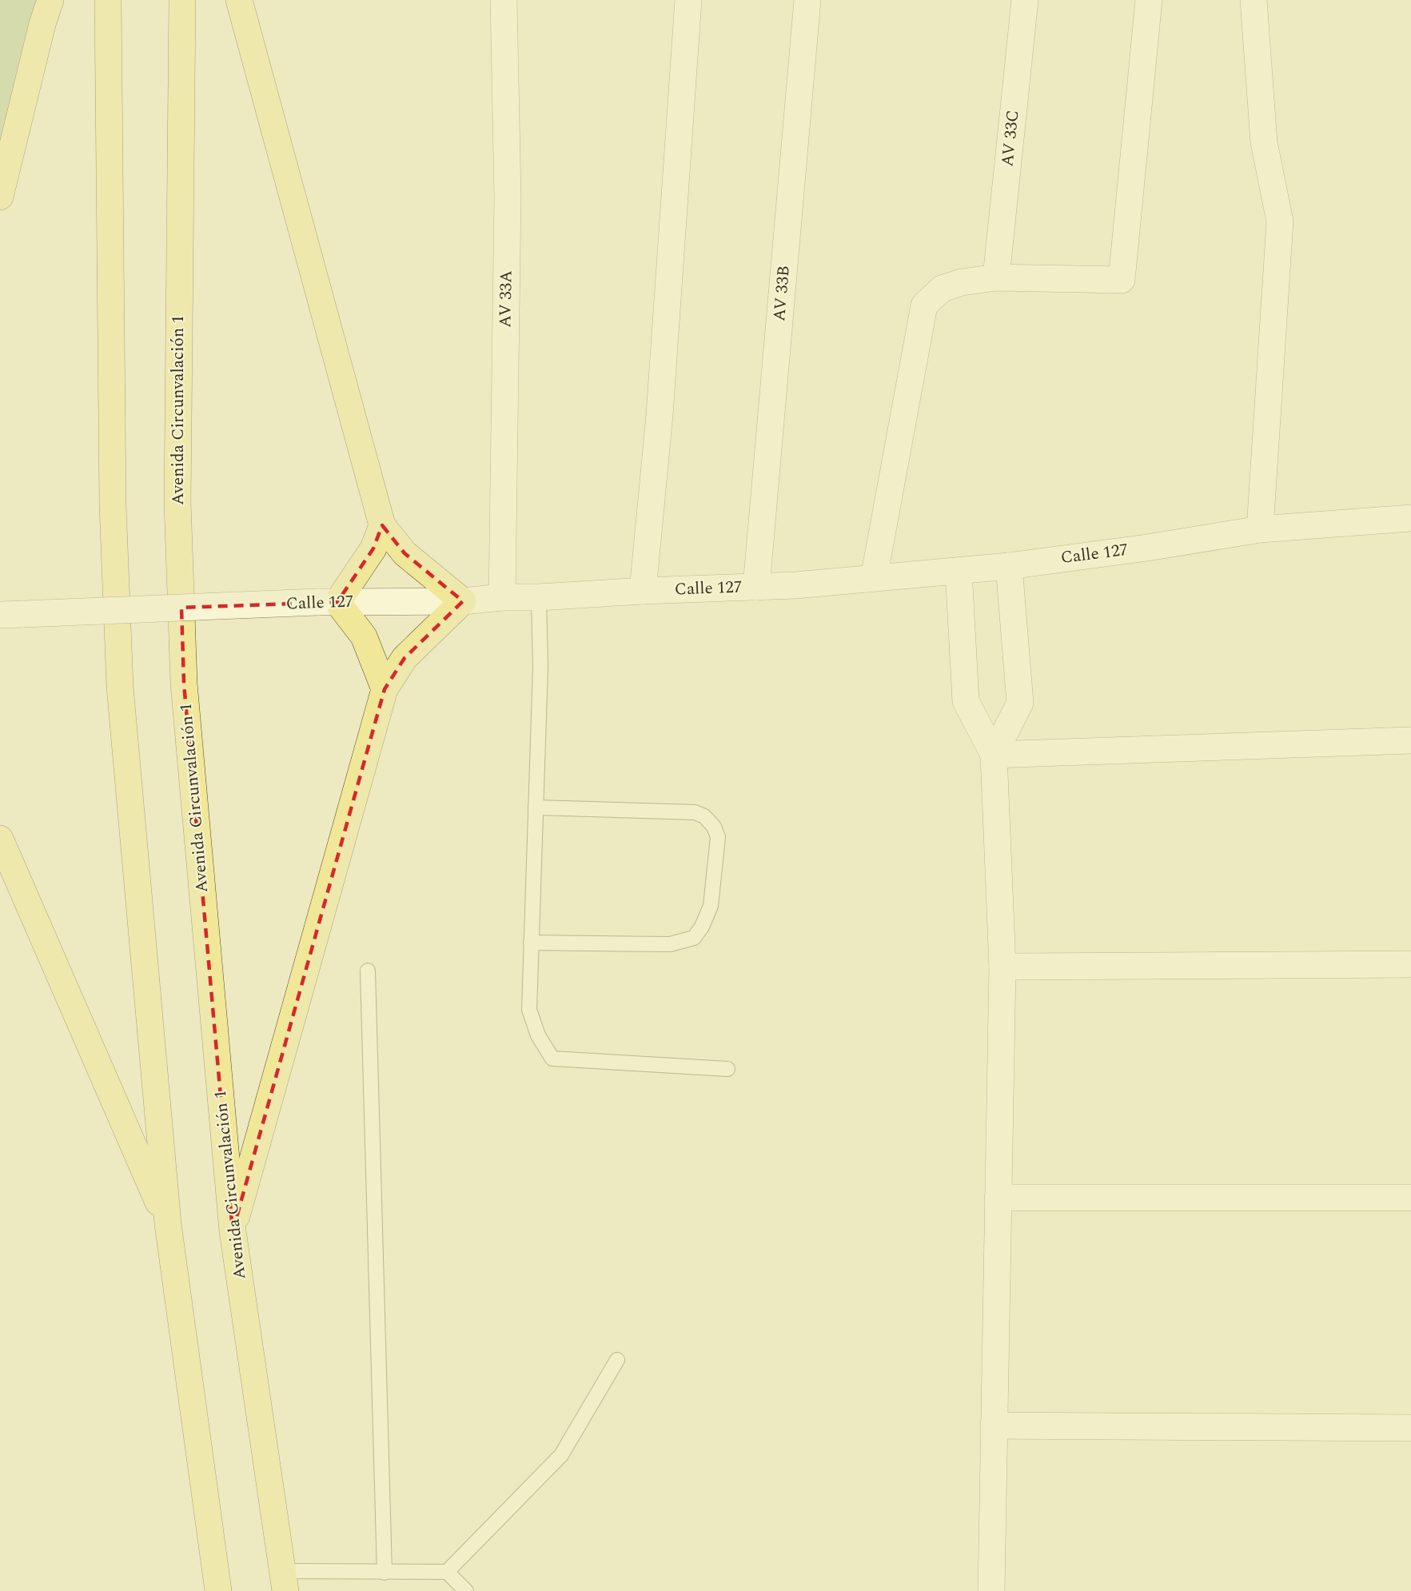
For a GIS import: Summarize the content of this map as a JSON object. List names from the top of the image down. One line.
{"streets":{"main road":["Avenida Circunvalación 1"],"street":["AV 33C","AV 33B","AV 33A","Calle 127"]},"crossings":[["AV 33B","Calle 127"],["AV 33A","Calle 127"]]}
